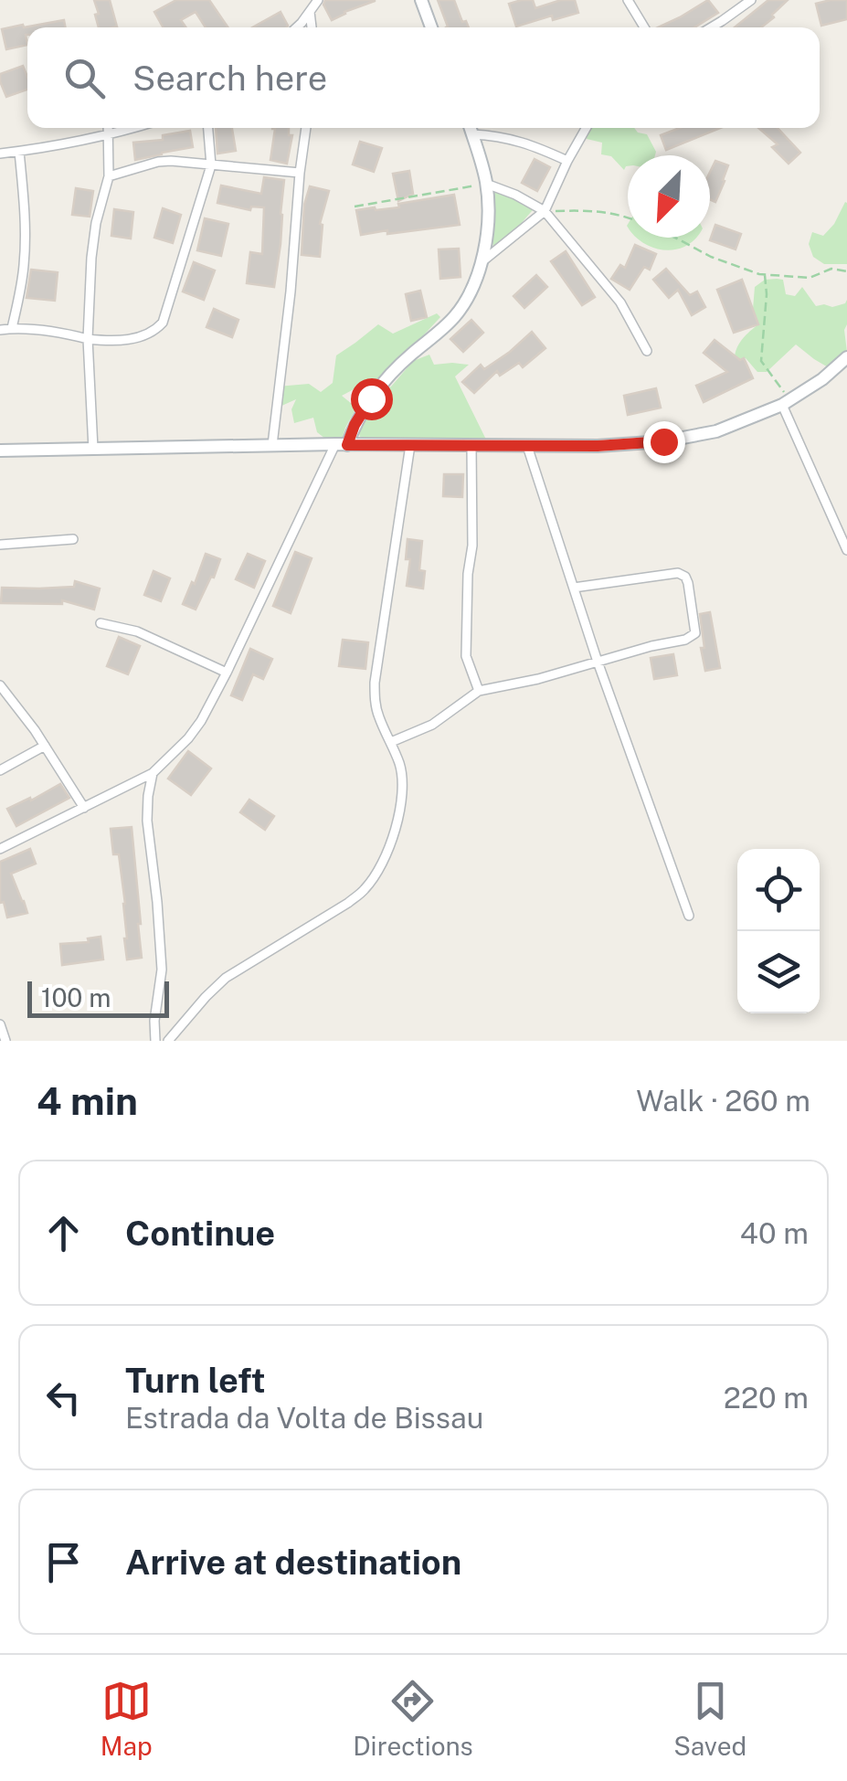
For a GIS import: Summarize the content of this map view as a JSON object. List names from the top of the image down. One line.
{"scale_bar":"100 m","north":"bottom left","page":{"search":"Search here","scale":"100 m","heading":["4 min","Walk · 260 m"],"list":[["Continue","40 m"],["Turn left","Estrada da Volta de Bissau","220 m"],"Arrive at destination"],"nav":["Map","Directions","Saved"]}}
